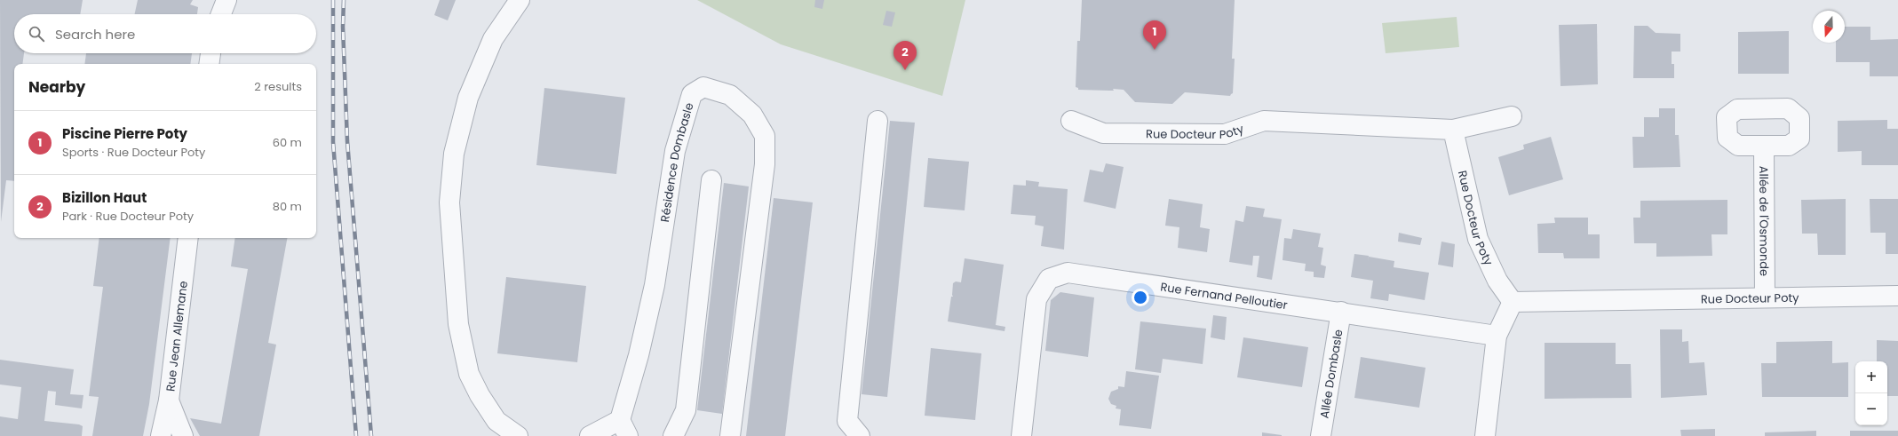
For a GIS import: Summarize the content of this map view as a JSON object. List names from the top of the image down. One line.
{"streets":{"street":["Rue Docteur Poty","Résidence Dombasle","Allée de l'Osmonde","Rue Fernand Pelloutier","Rue Jean Allemane","Allée Dombasle"]},"crossings":[["Rue Docteur Poty","Allée de l'Osmonde"],["Rue Fernand Pelloutier","Allée Dombasle"]],"north":"bottom","page":{"search":"Search here","pins":["1","2"],"heading":["Nearby","2 results"],"list":[{"mark":"1","name":"Piscine Pierre Poty","note":"Sports · Rue Docteur Poty","value":"60 m"},{"mark":"2","name":"Bizillon Haut","note":"Park · Rue Docteur Poty","value":"80 m"}],"map_buttons":["+","−"]}}
